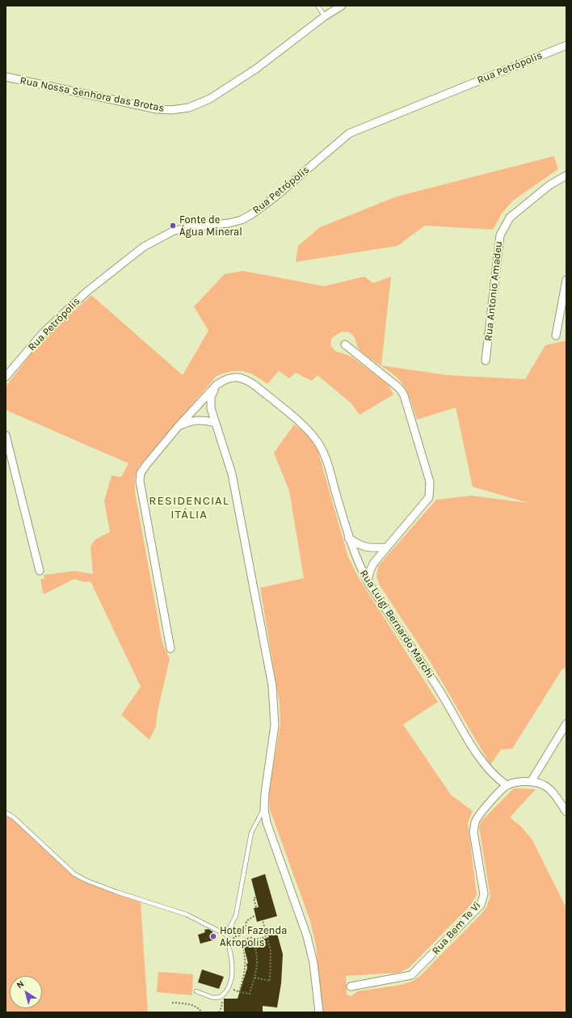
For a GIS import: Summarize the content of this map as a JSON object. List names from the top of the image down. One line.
{"streets":{"street":["Rua Petrópolis","Rua Nossa Senhora das Brotas","Rua Antonio Amadeu","Rua Luigi Bernardo Marchi","Rua Bem Te Vi"]},"crossings":[["Rua Luigi Bernardo Marchi","Rua Bem Te Vi"]],"districts":["RESIDENCIAL ITÁLIA"],"places":["Fonte de Água Mineral","Hotel Fazenda Akropolis"],"north":"top left"}
